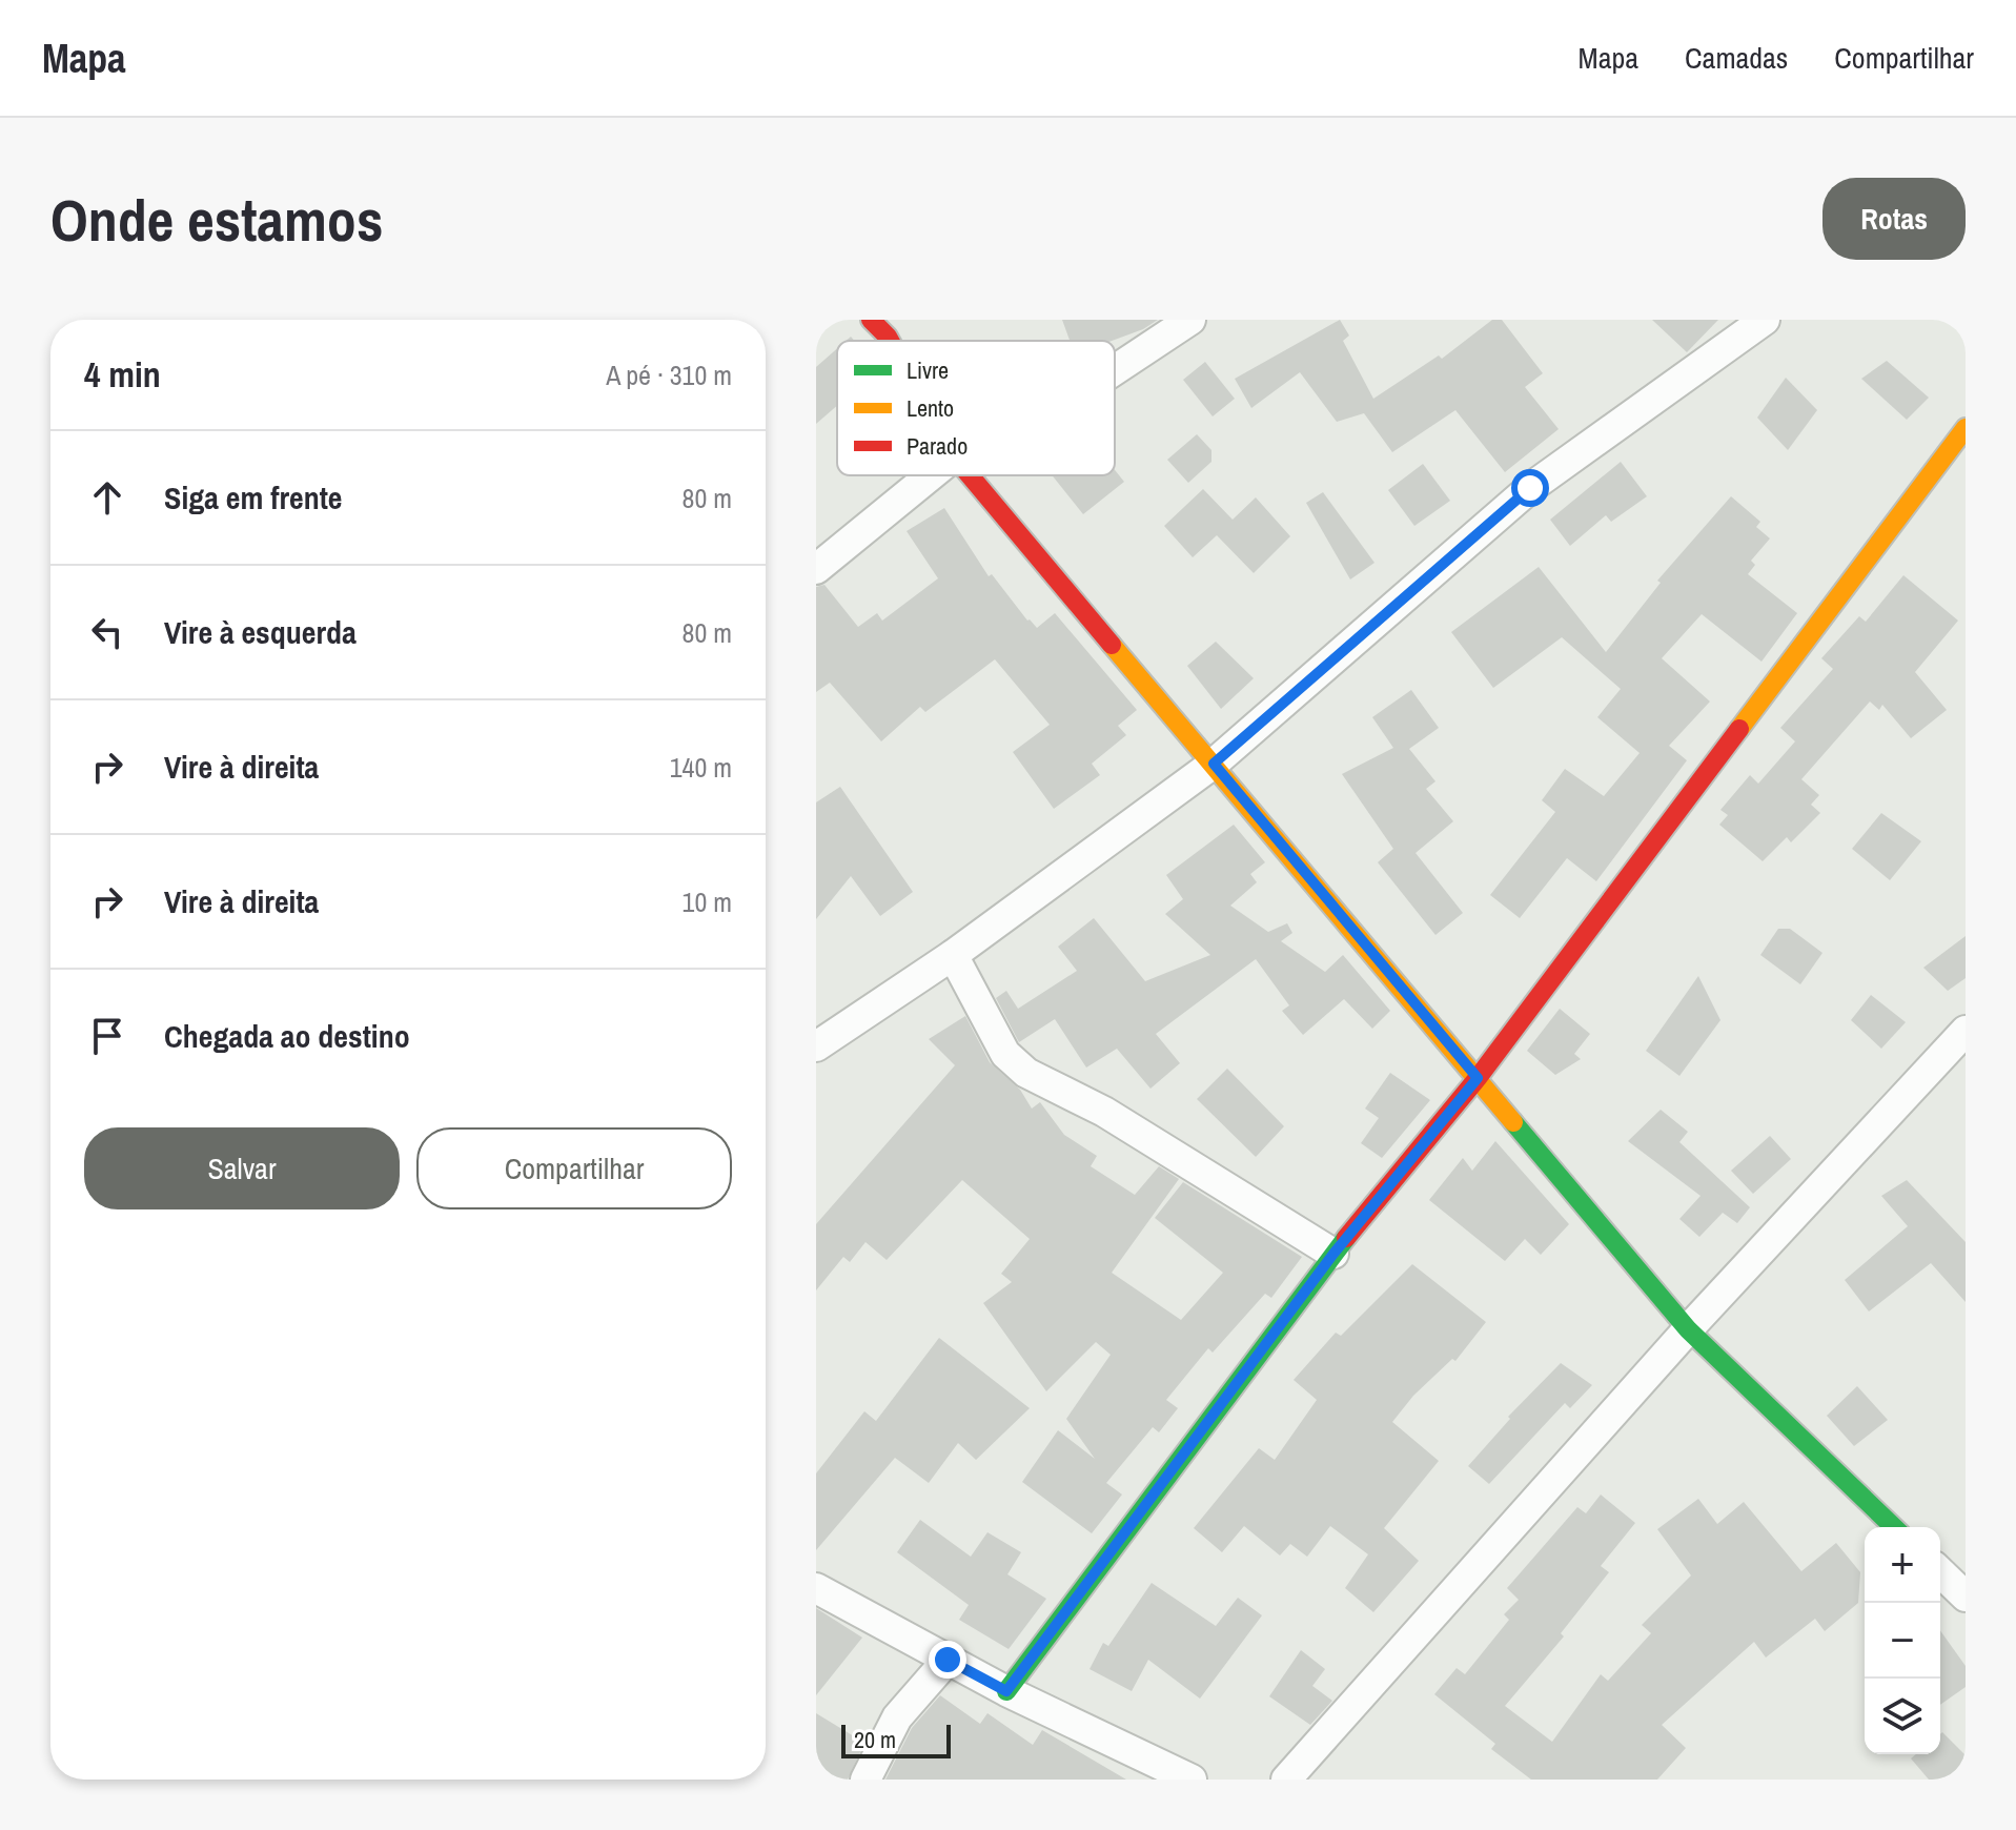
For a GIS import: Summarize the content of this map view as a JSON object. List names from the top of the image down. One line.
{"legend":["Livre","Lento","Parado"],"scale_bar":"20 m","page":{"header":"Mapa","nav":["Mapa","Camadas","Compartilhar"],"buttons":["Rotas",["Salvar","Compartilhar"]],"title":"Onde estamos","heading":["4 min","A pé · 310 m"],"list":[["Siga em frente","80 m"],["Vire à esquerda","80 m"],["Vire à direita","140 m"],["Vire à direita","10 m"],"Chegada ao destino"],"map_buttons":["+","−"],"scale":"20 m"}}
